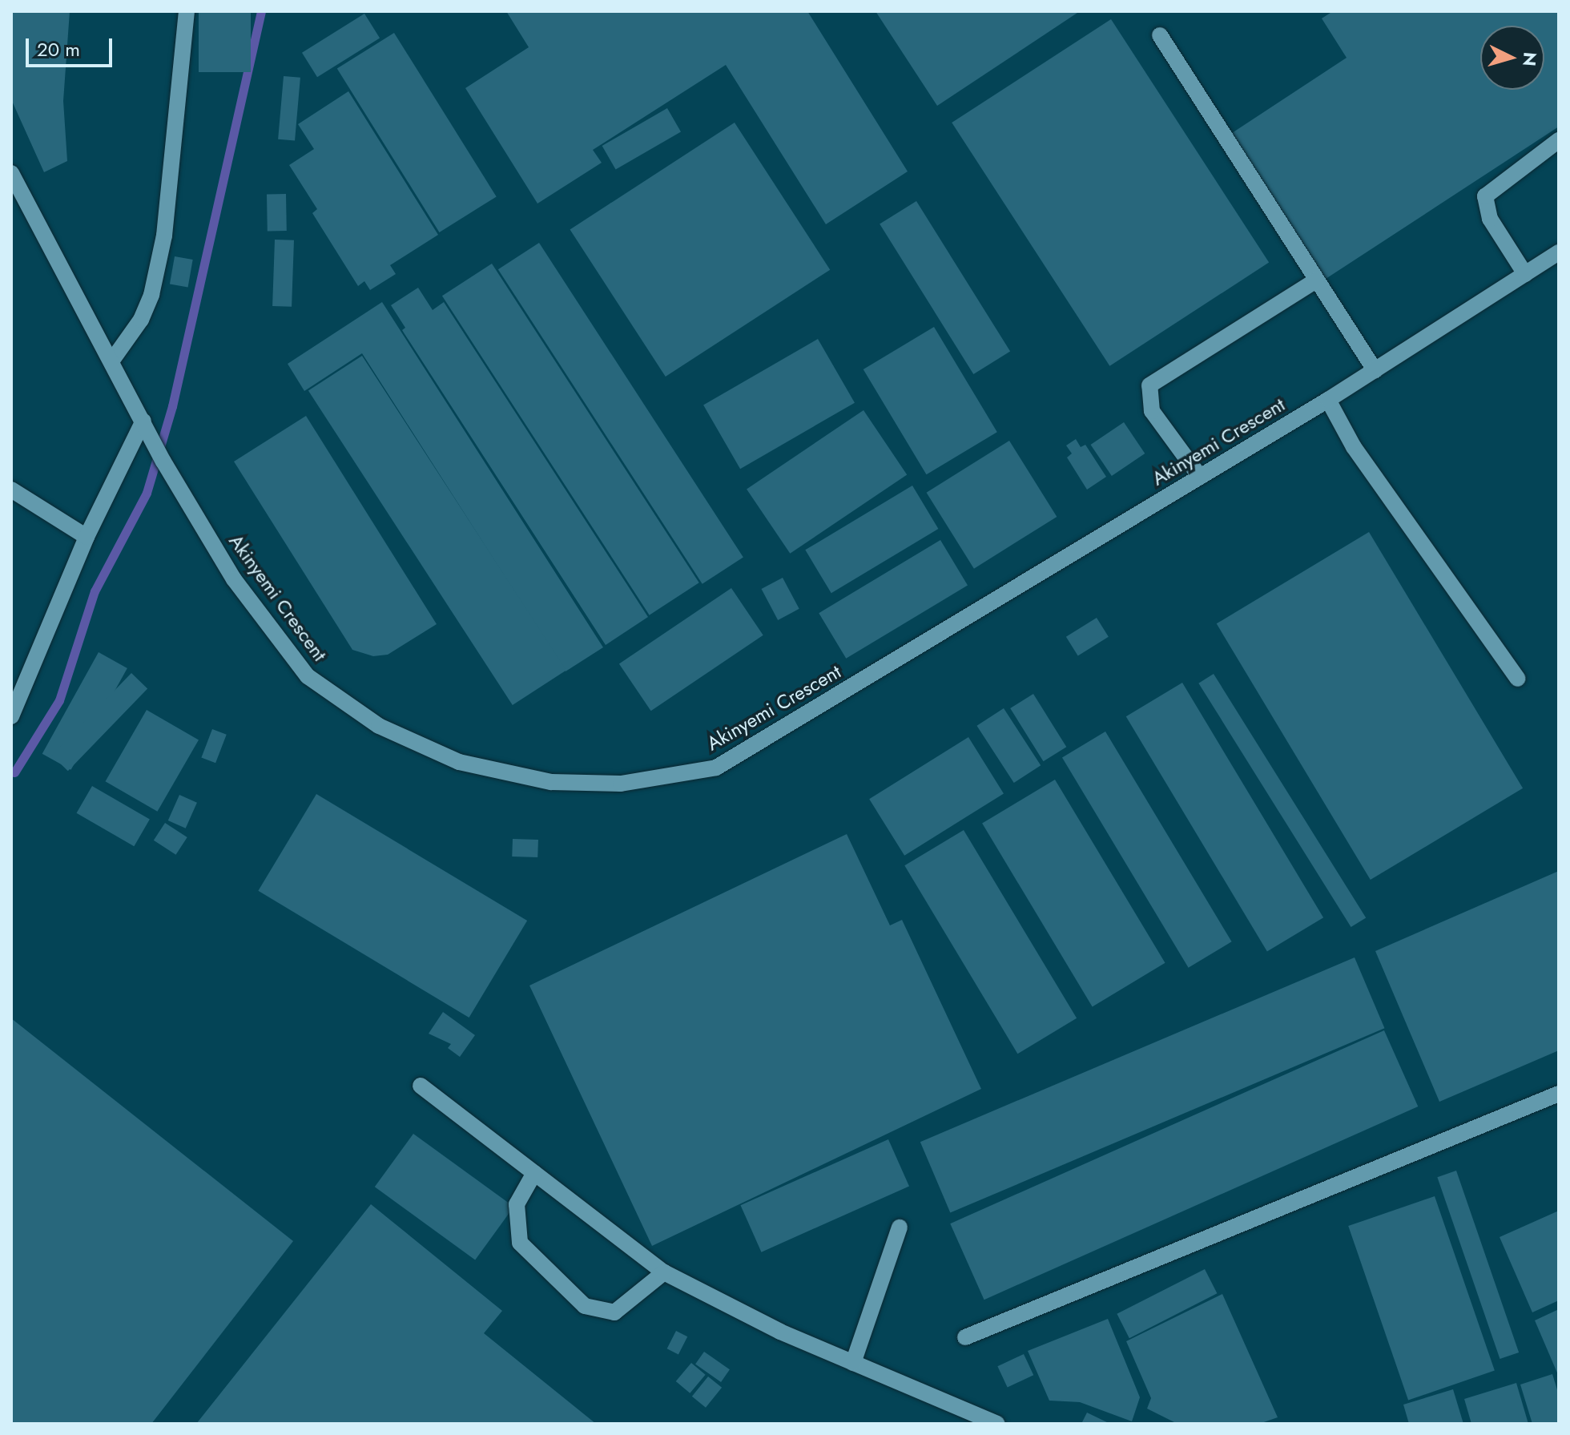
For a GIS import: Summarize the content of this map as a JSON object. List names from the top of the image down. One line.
{"streets":{"street":["Akinyemi Crescent"]},"scale_bar":"20 m","north":"right"}
